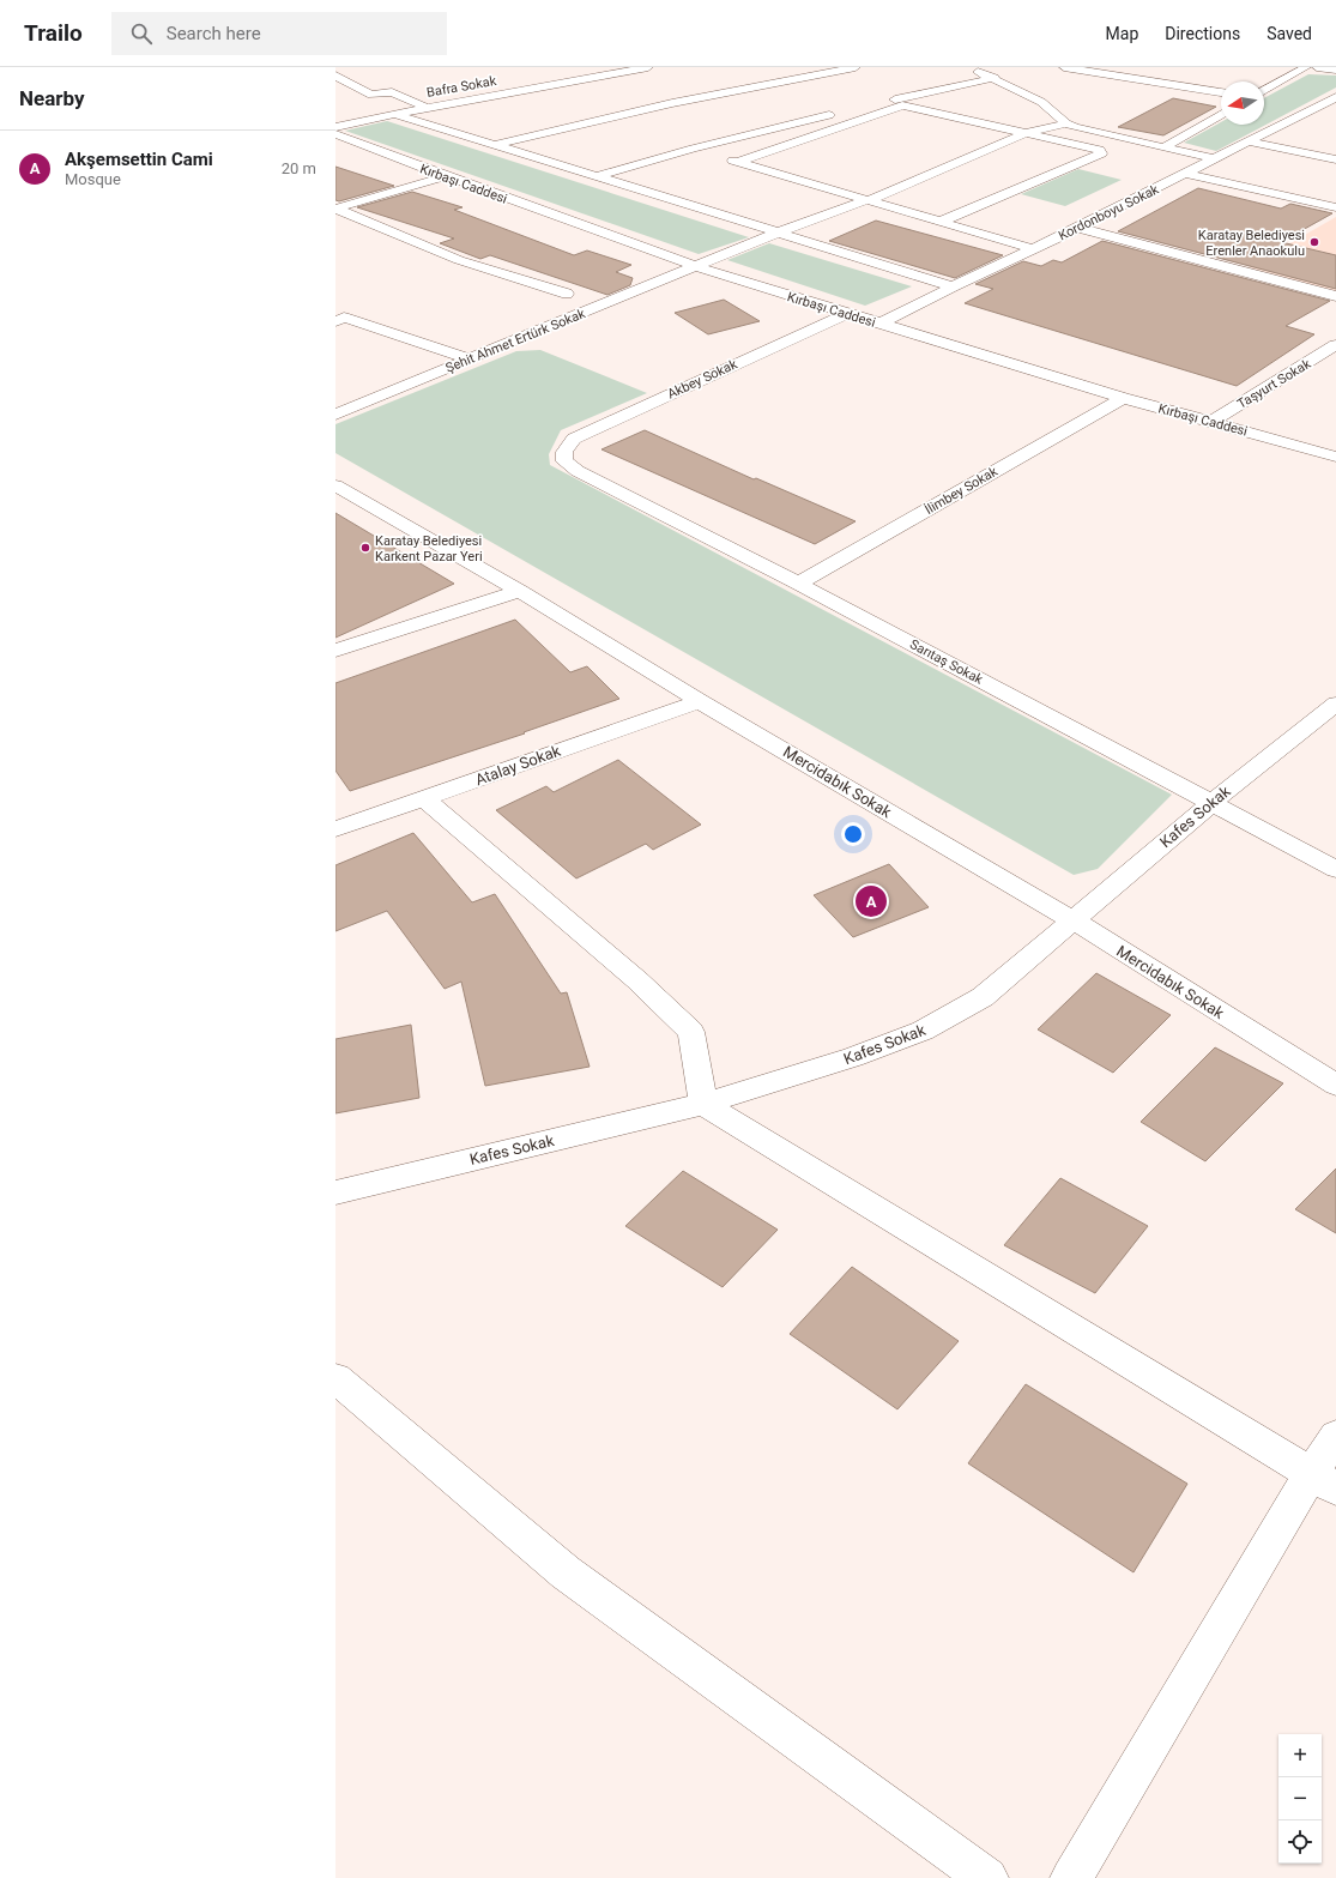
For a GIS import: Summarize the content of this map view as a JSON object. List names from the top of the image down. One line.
{"streets":{"street":["Bafra Sokak","Kırbaşı Caddesi","Kordonboyu Sokak","Şehit Ahmet Ertürk Sokak","Akbey Sokak","Taşyurt Sokak","İlimbey Sokak","Sarıtaş Sokak","Atalay Sokak","Mercidabık Sokak","Kafes Sokak"]},"crossings":[["Kırbaşı Caddesi","Kordonboyu Sokak"],["Kırbaşı Caddesi","Şehit Ahmet Ertürk Sokak"],["Kırbaşı Caddesi","Akbey Sokak"],["Kırbaşı Caddesi","Taşyurt Sokak"],["Kırbaşı Caddesi","İlimbey Sokak"],["Akbey Sokak","Sarıtaş Sokak"],["İlimbey Sokak","Sarıtaş Sokak"],["Sarıtaş Sokak","Kafes Sokak"],["Atalay Sokak","Mercidabık Sokak"],["Mercidabık Sokak","Kafes Sokak"]],"places":["Karatay Belediyesi Erenler Anaokulu","Karatay Belediyesi Karkent Pazar Yeri"],"north":"left","page":{"header":"Trailo","search":"Search here","nav":["Map","Directions","Saved"],"heading":"Nearby","list":[{"mark":"A","name":"Akşemsettin Cami","note":"Mosque","value":"20 m"}],"pins":"A","map_buttons":["+","−"]}}
